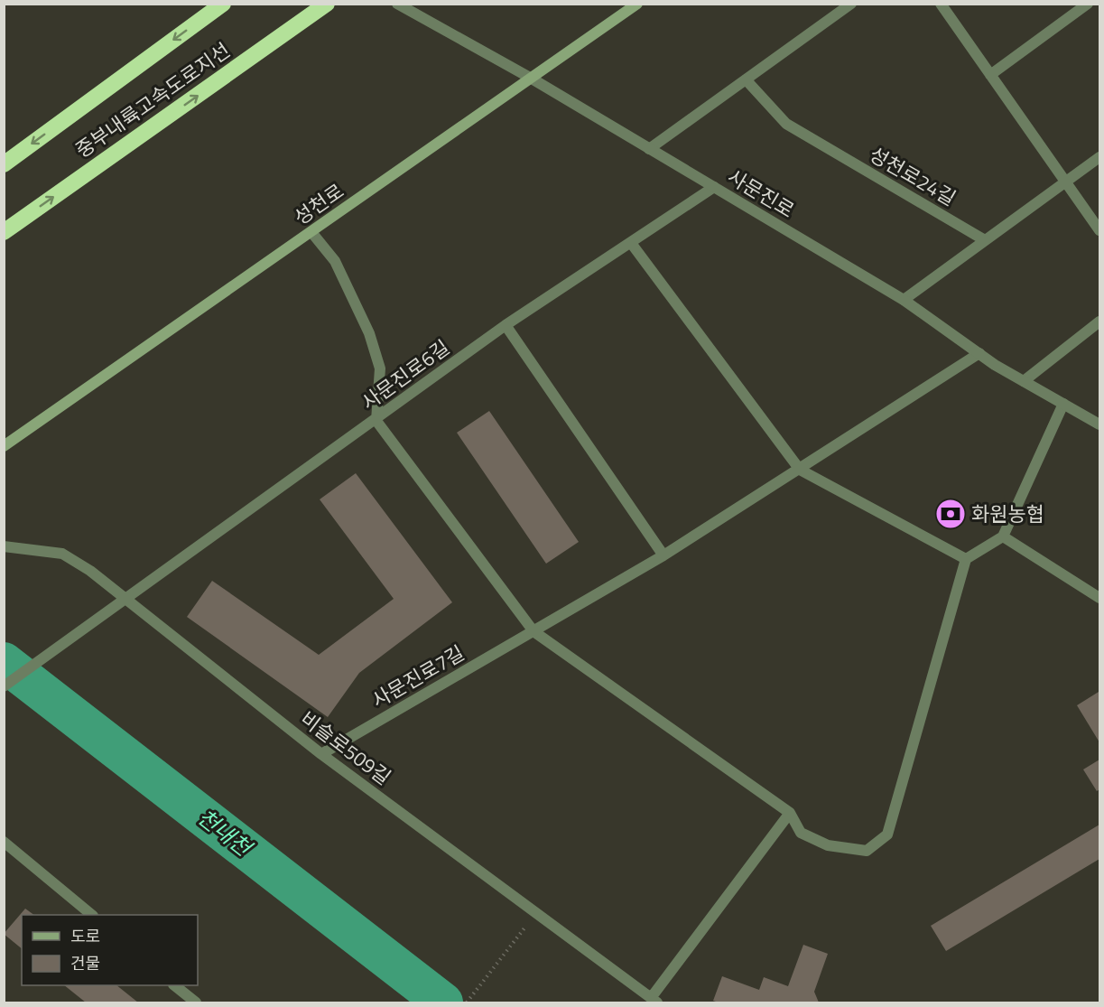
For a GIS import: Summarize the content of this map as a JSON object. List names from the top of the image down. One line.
{"streets":{"highway":["중부내륙고속도로지선"],"main road":["성천로"],"street":["성천로24길","사문진로","사문진로6길","사문진로7길","비슬로509길"]},"crossings":[["사문진로","성천로"],["사문진로","사문진로6길"],["사문진로","사문진로7길"],["사문진로6길","비슬로509길"],["사문진로7길","비슬로509길"]],"water":["천내천"],"places":{"bank":["화원농협"]},"legend":["도로","건물"]}
